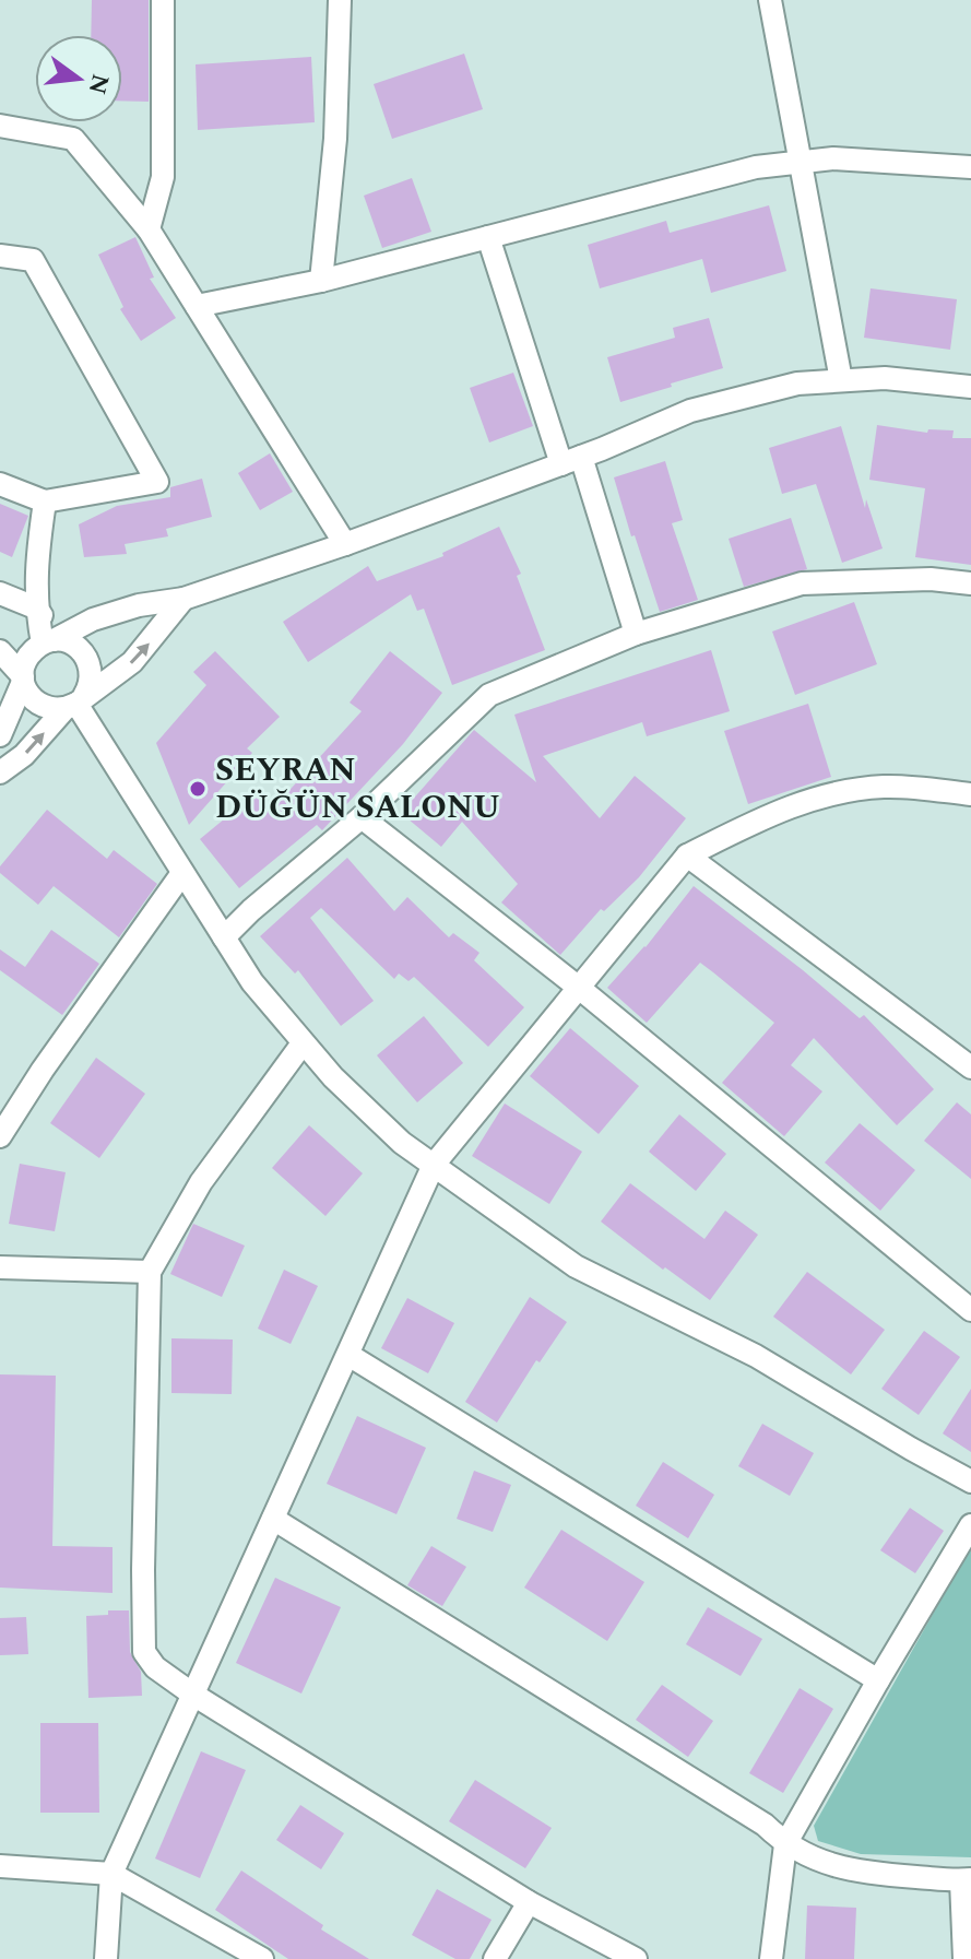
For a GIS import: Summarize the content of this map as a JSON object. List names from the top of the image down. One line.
{"places":["SEYRAN DÜĞÜN SALONU"],"north":"right"}
